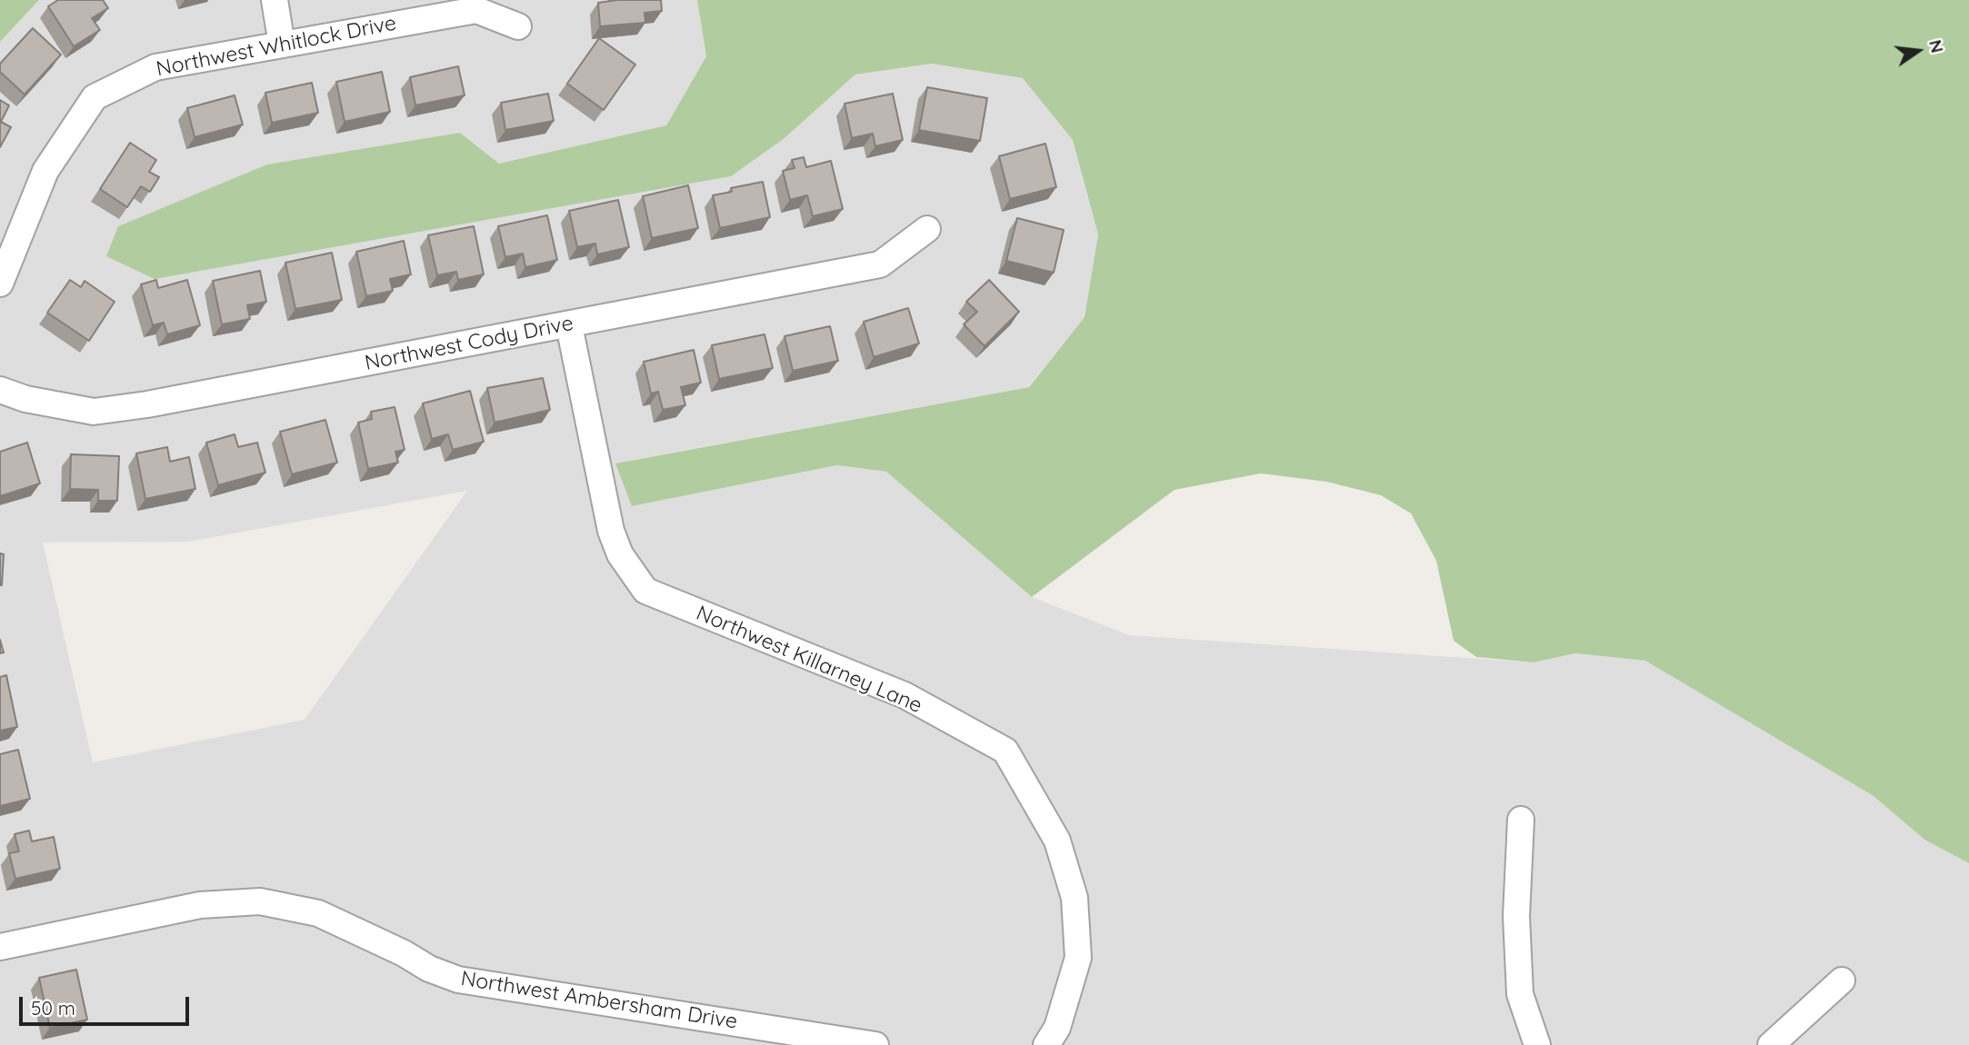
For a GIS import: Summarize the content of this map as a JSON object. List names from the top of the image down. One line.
{"streets":{"street":["Northwest Whitlock Drive","Northwest Cody Drive","Northwest Killarney Lane","Northwest Ambersham Drive"]},"crossings":[["Northwest Cody Drive","Northwest Killarney Lane"]],"scale_bar":"50 m","north":"right"}
